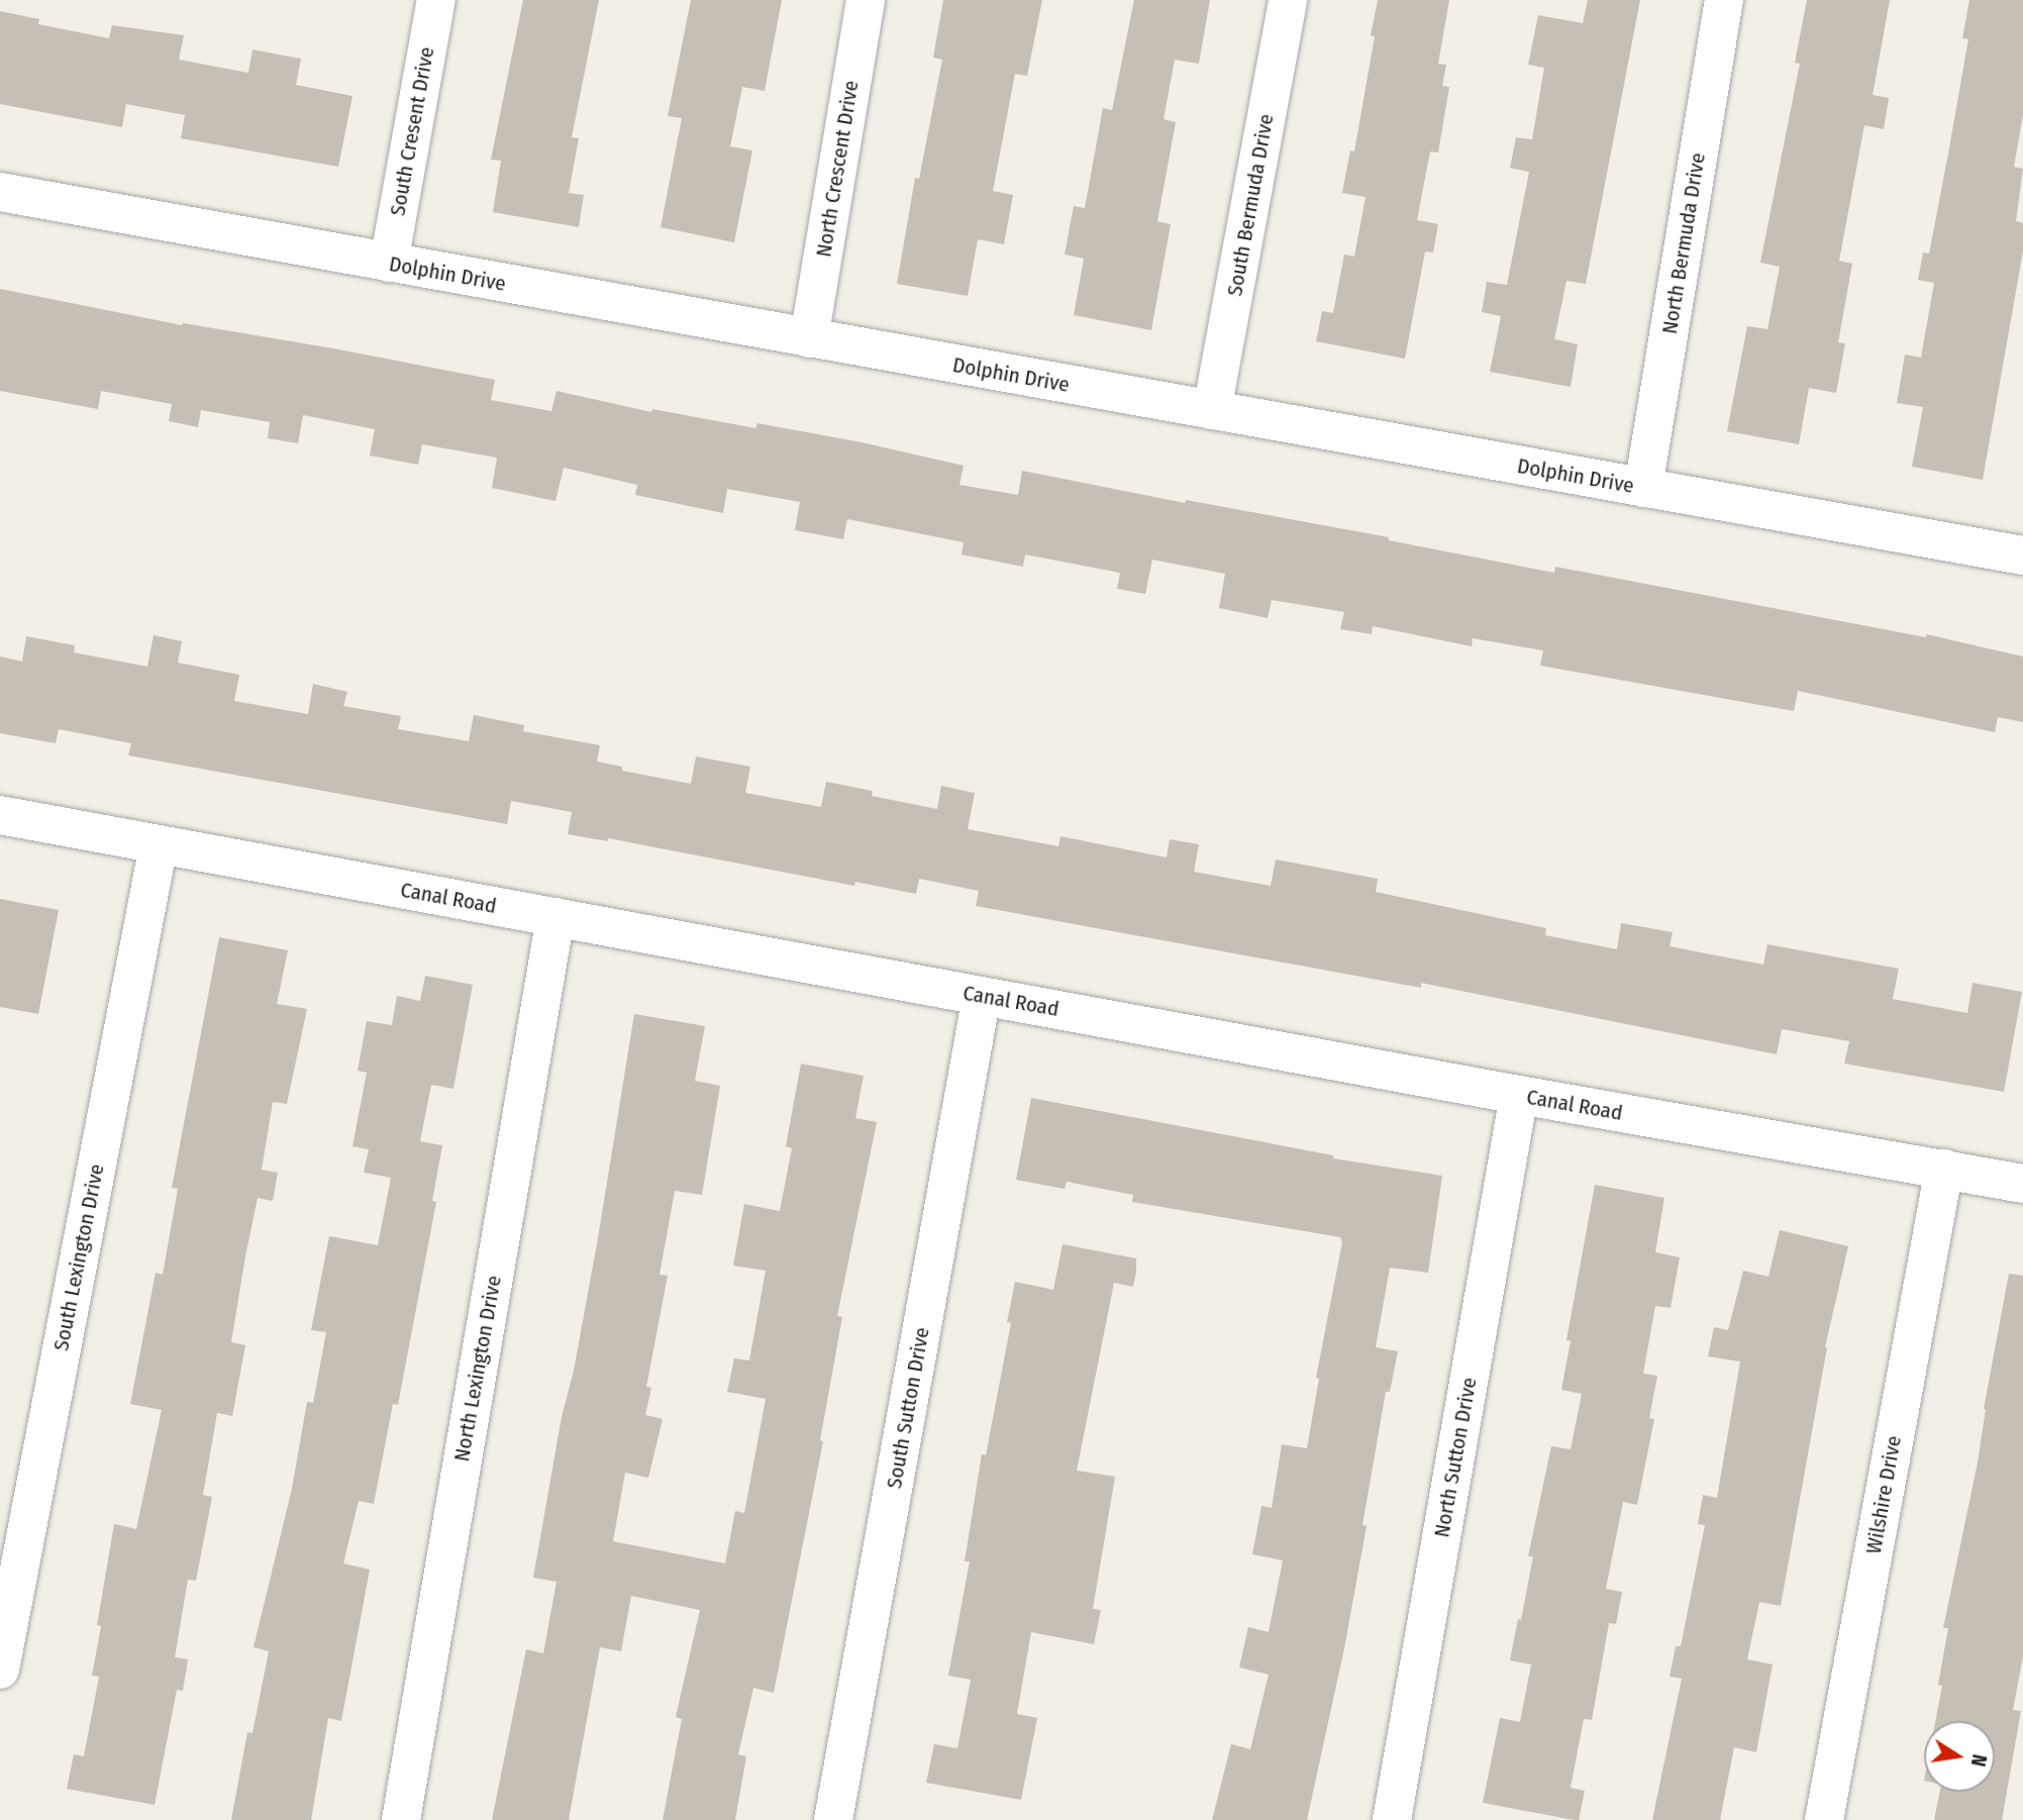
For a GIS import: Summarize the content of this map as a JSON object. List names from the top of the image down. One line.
{"streets":{"street":["South Cresent Drive","North Crescent Drive","South Bermuda Drive","North Bermuda Drive","Dolphin Drive","Canal Road","South Lexington Drive","North Lexington Drive","South Sutton Drive","North Sutton Drive","Wilshire Drive"]},"crossings":[["South Cresent Drive","Dolphin Drive"],["North Crescent Drive","Dolphin Drive"],["South Bermuda Drive","Dolphin Drive"],["North Bermuda Drive","Dolphin Drive"],["Canal Road","South Lexington Drive"],["Canal Road","North Lexington Drive"],["Canal Road","South Sutton Drive"],["Canal Road","North Sutton Drive"],["Canal Road","Wilshire Drive"]],"north":"right"}
